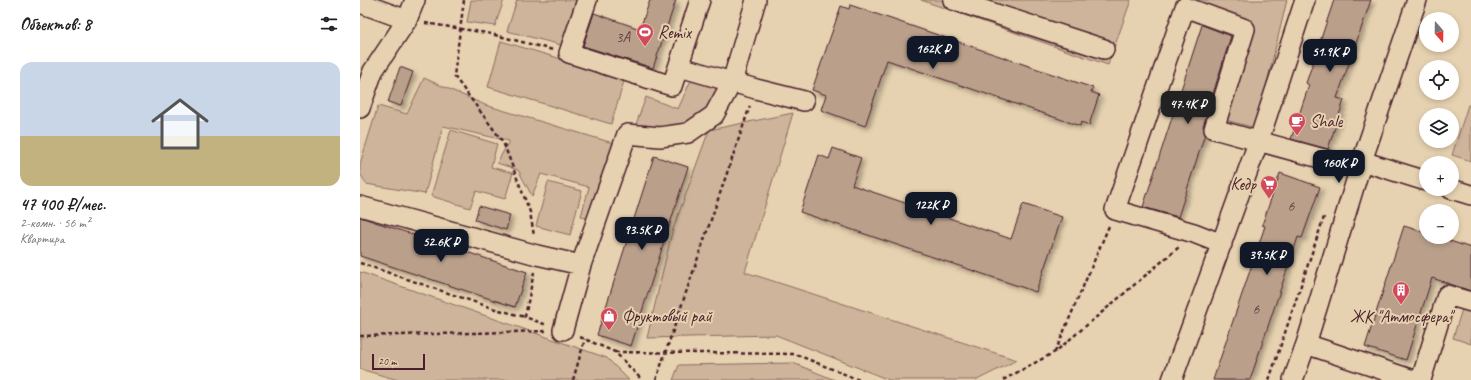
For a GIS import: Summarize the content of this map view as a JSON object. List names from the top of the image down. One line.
{"places":{"sports":["Remix"],"cafe":["Shale"],"supermarket":["Кедр"],"building":["ЖК \"Атмосфера\""],"shop":["Фруктовый рай"]},"house_numbers":["3А","6","6"],"scale_bar":"20 m","north":"bottom","page":{"heading":"Объектов: 8","map_buttons":["+","−"],"price":["162K ₽","51.9K ₽","47.4K ₽","160K ₽","122K ₽","93.5K ₽","52.6K ₽","39.5K ₽"],"list":[{"name":"47 400 ₽/мес.","note":"2-комн. · 56 m² · Квартира"}],"scale":"20 m"}}
